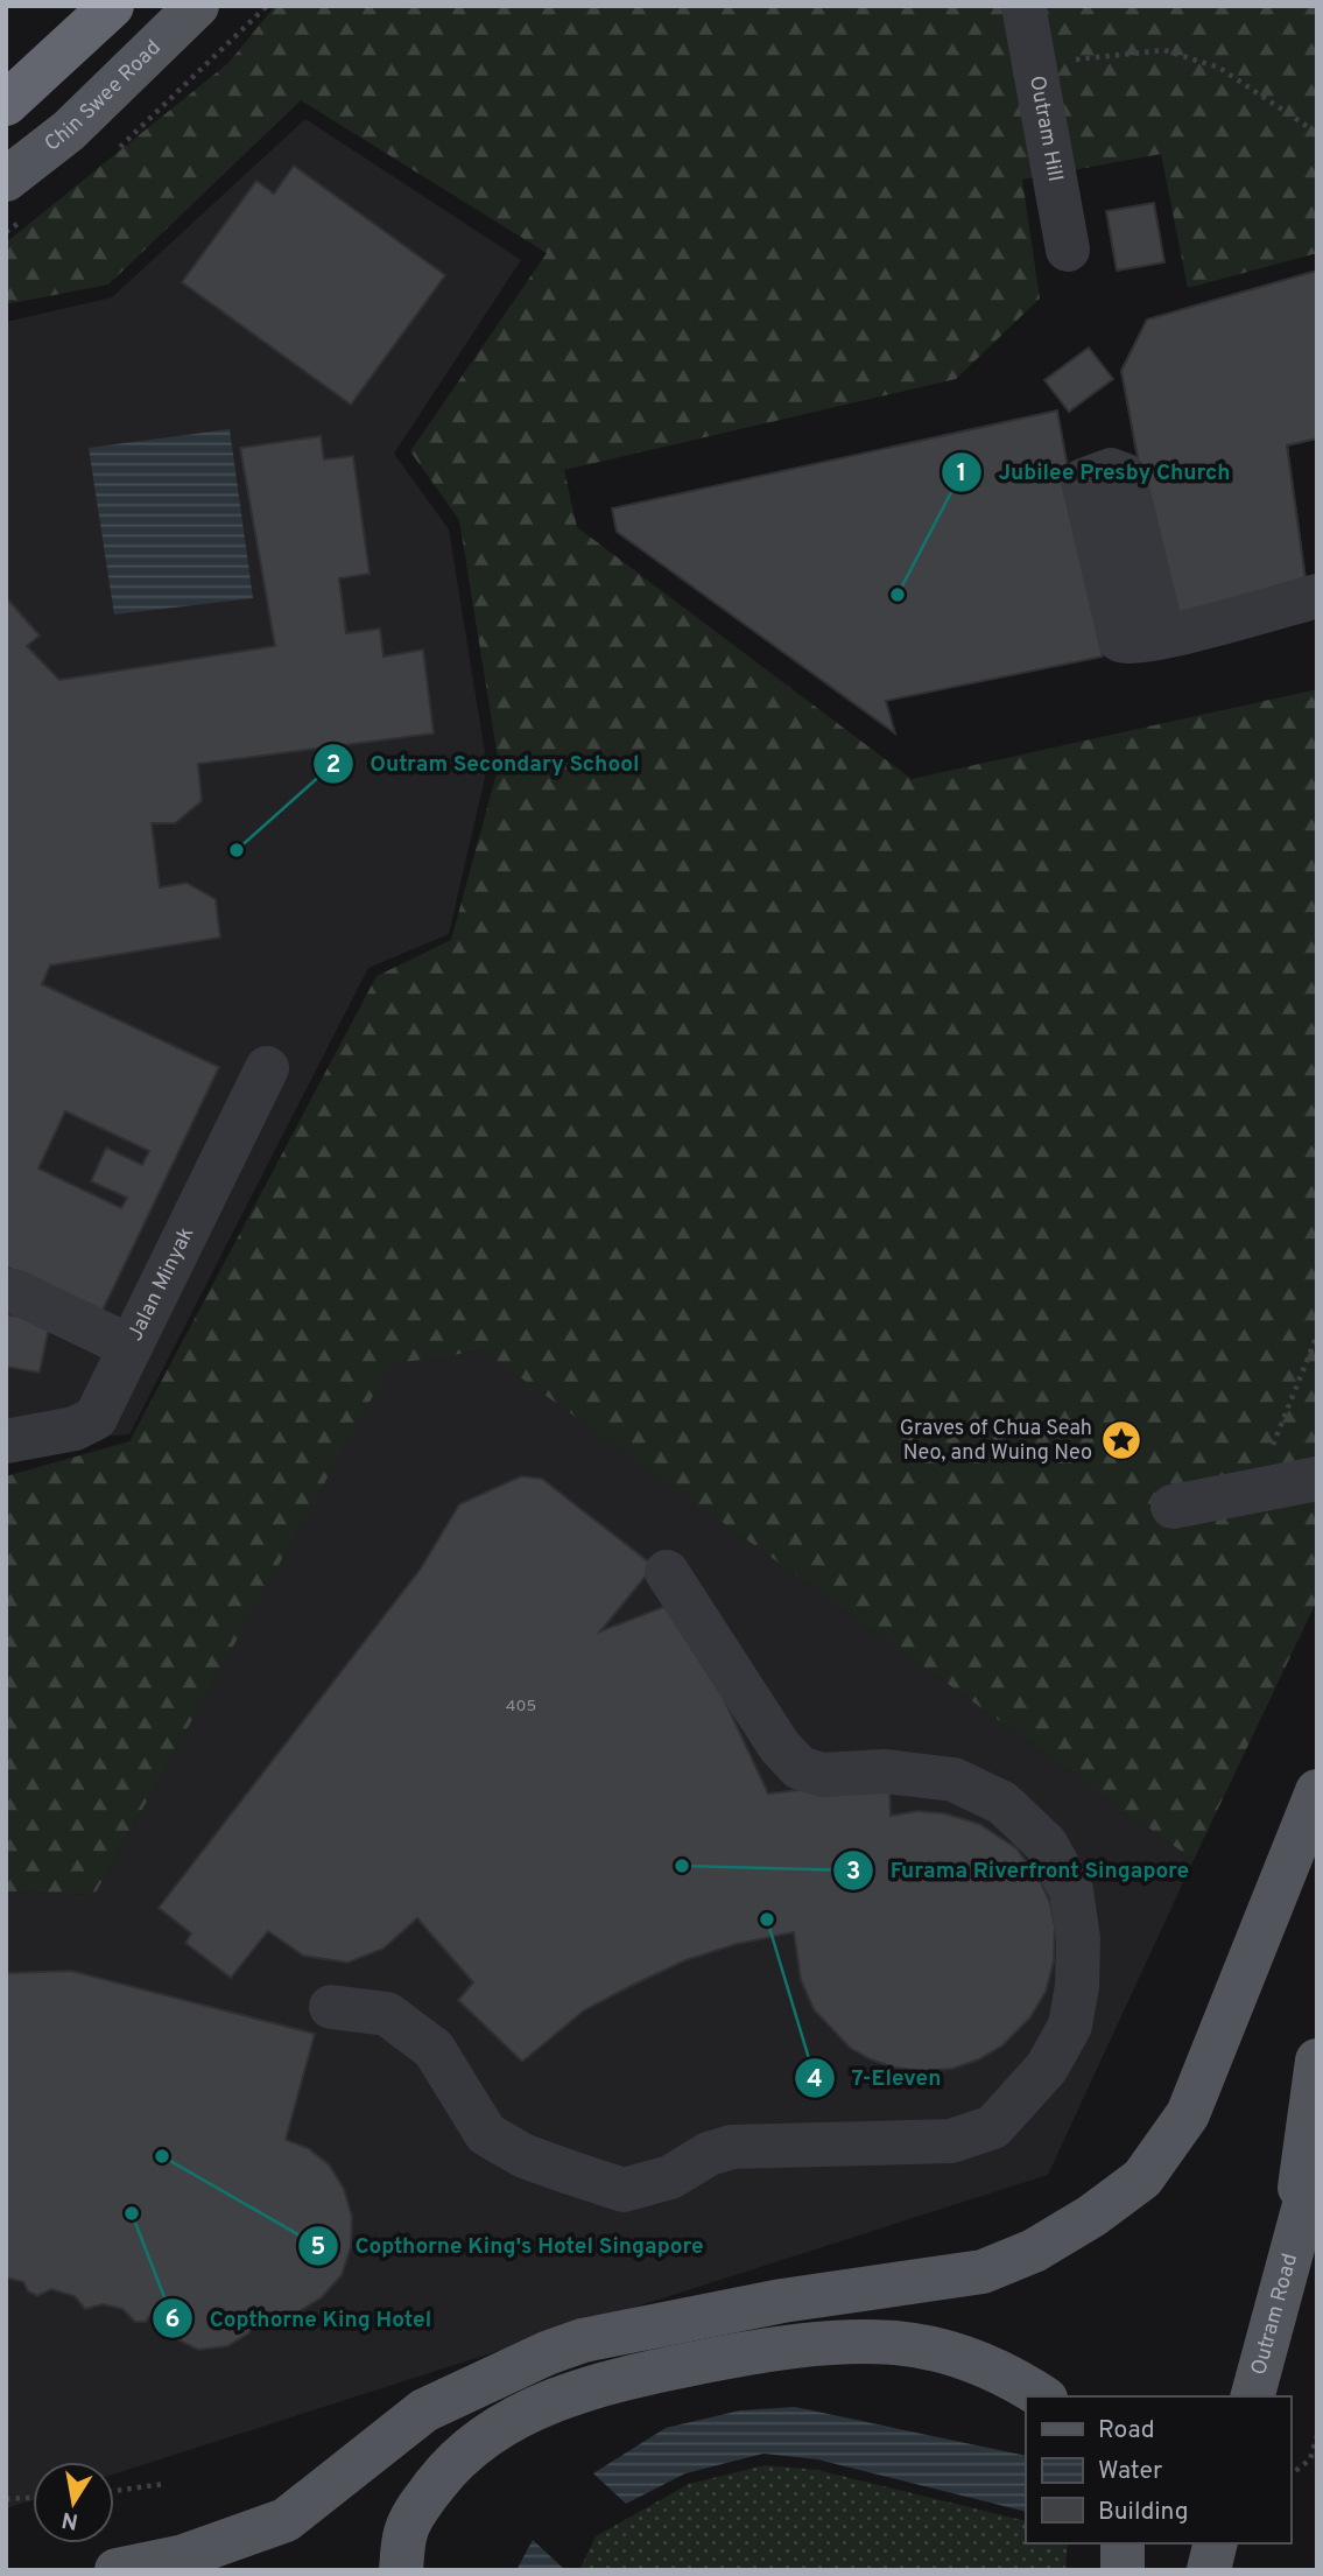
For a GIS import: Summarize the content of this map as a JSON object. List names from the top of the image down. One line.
{"streets":{"main road":["Chin Swee Road","Outram Road"],"street":["Outram Hill","Jalan Minyak"]},"places":{"other":["Jubilee Presby Church","Outram Secondary School","Furama Riverfront Singapore","7-Eleven","Copthorne King's Hotel Singapore","Copthorne King Hotel"],"place":["Graves of Chua Seah Neo, and Wuing Neo"]},"house_numbers":["405"],"legend":["Road","Water","Building"],"north":"bottom"}
